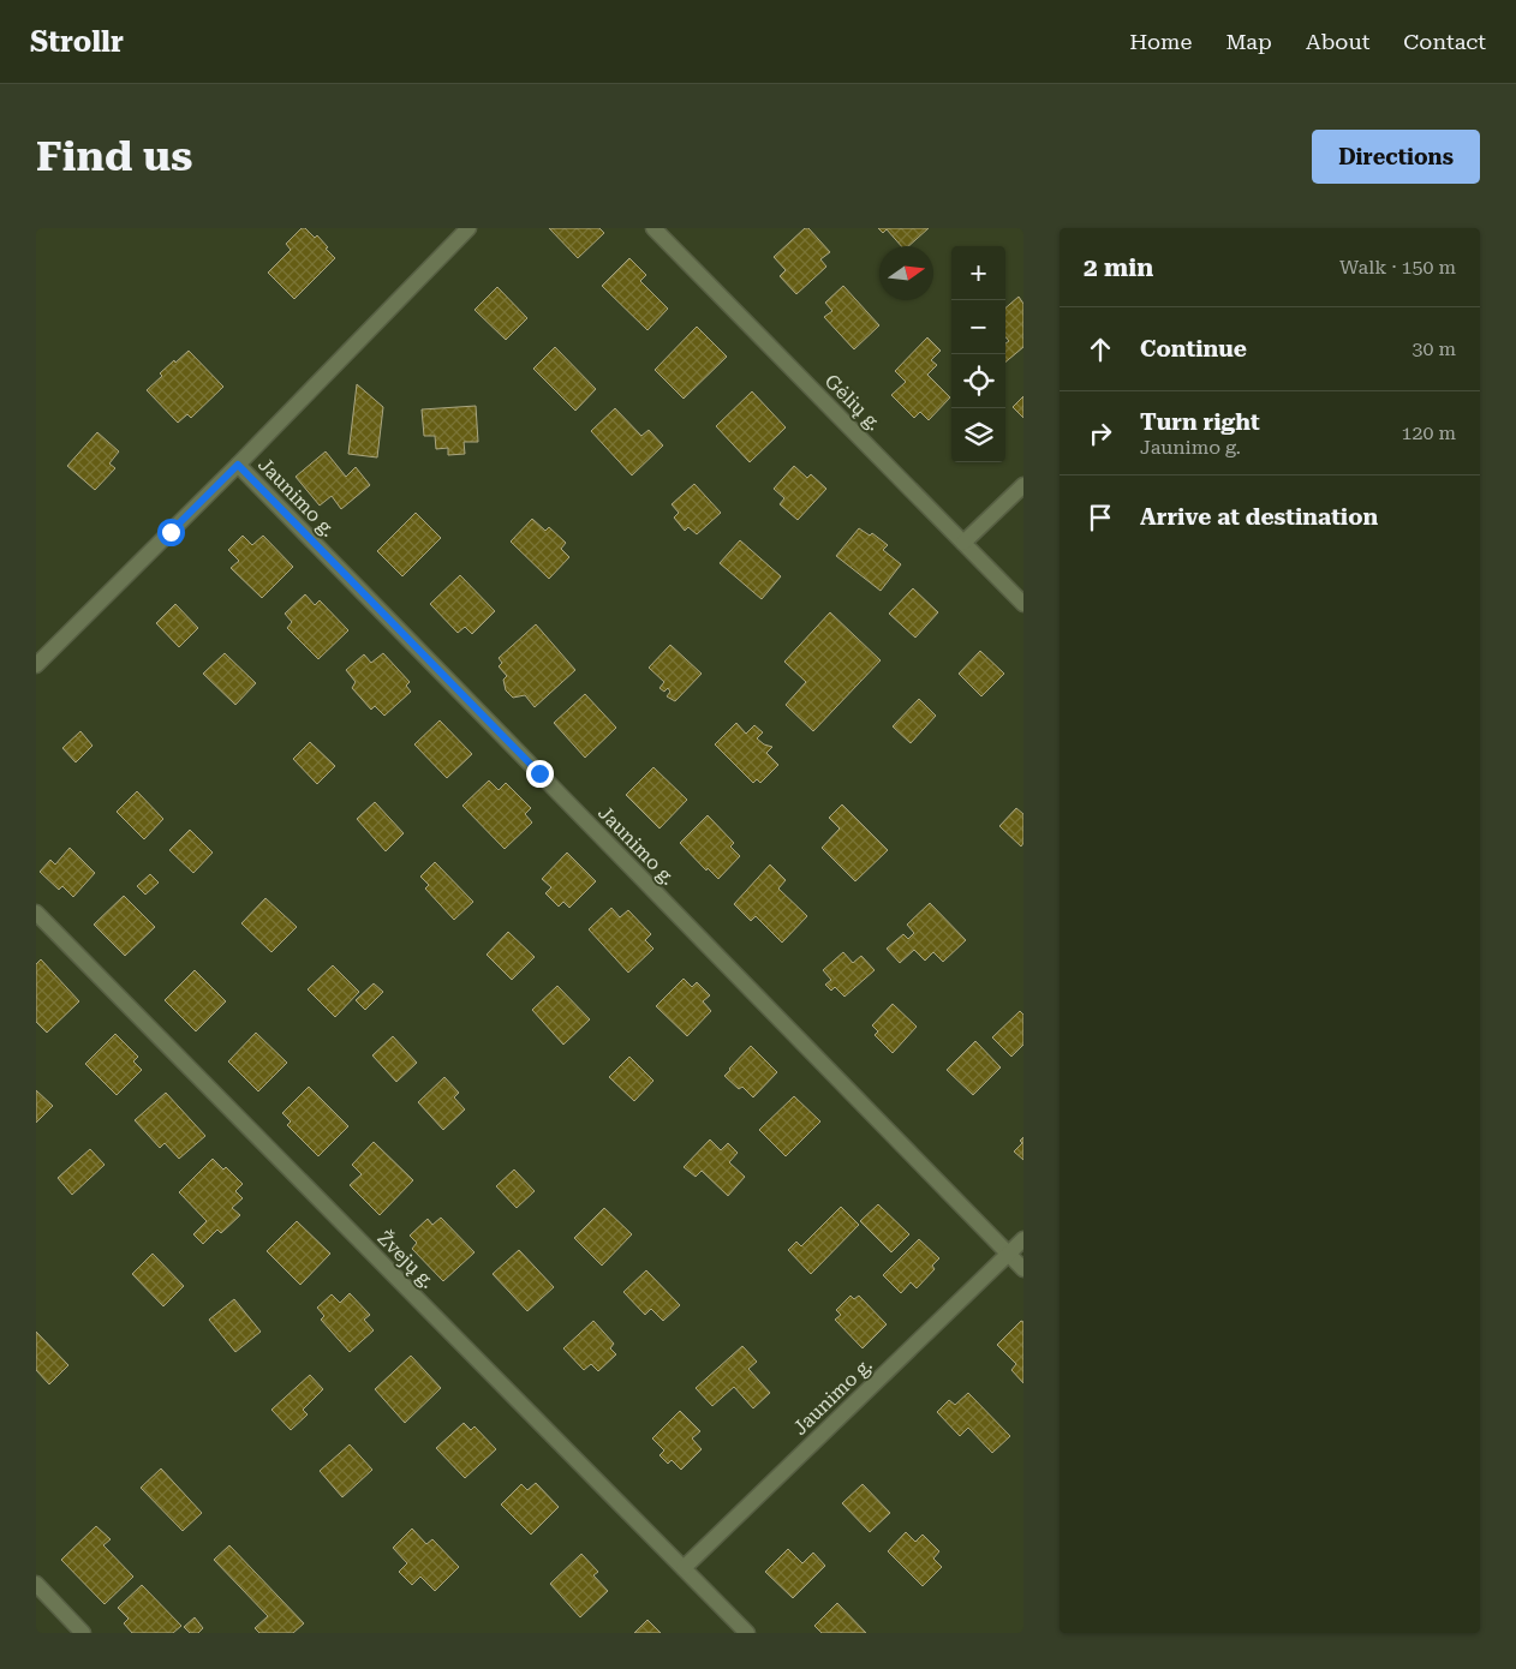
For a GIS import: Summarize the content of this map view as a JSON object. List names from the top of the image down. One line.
{"streets":{"street":["Gėlių g.","Jaunimo g.","Žvejų g."]},"crossings":[["Jaunimo g.","Žvejų g."]],"north":"right","page":{"header":"Strollr","nav":["Home","Map","About","Contact"],"buttons":"Directions","title":"Find us","heading":["2 min","Walk · 150 m"],"map_buttons":["+","−"],"list":[["Continue","30 m"],["Turn right","Jaunimo g.","120 m"],"Arrive at destination"]}}
